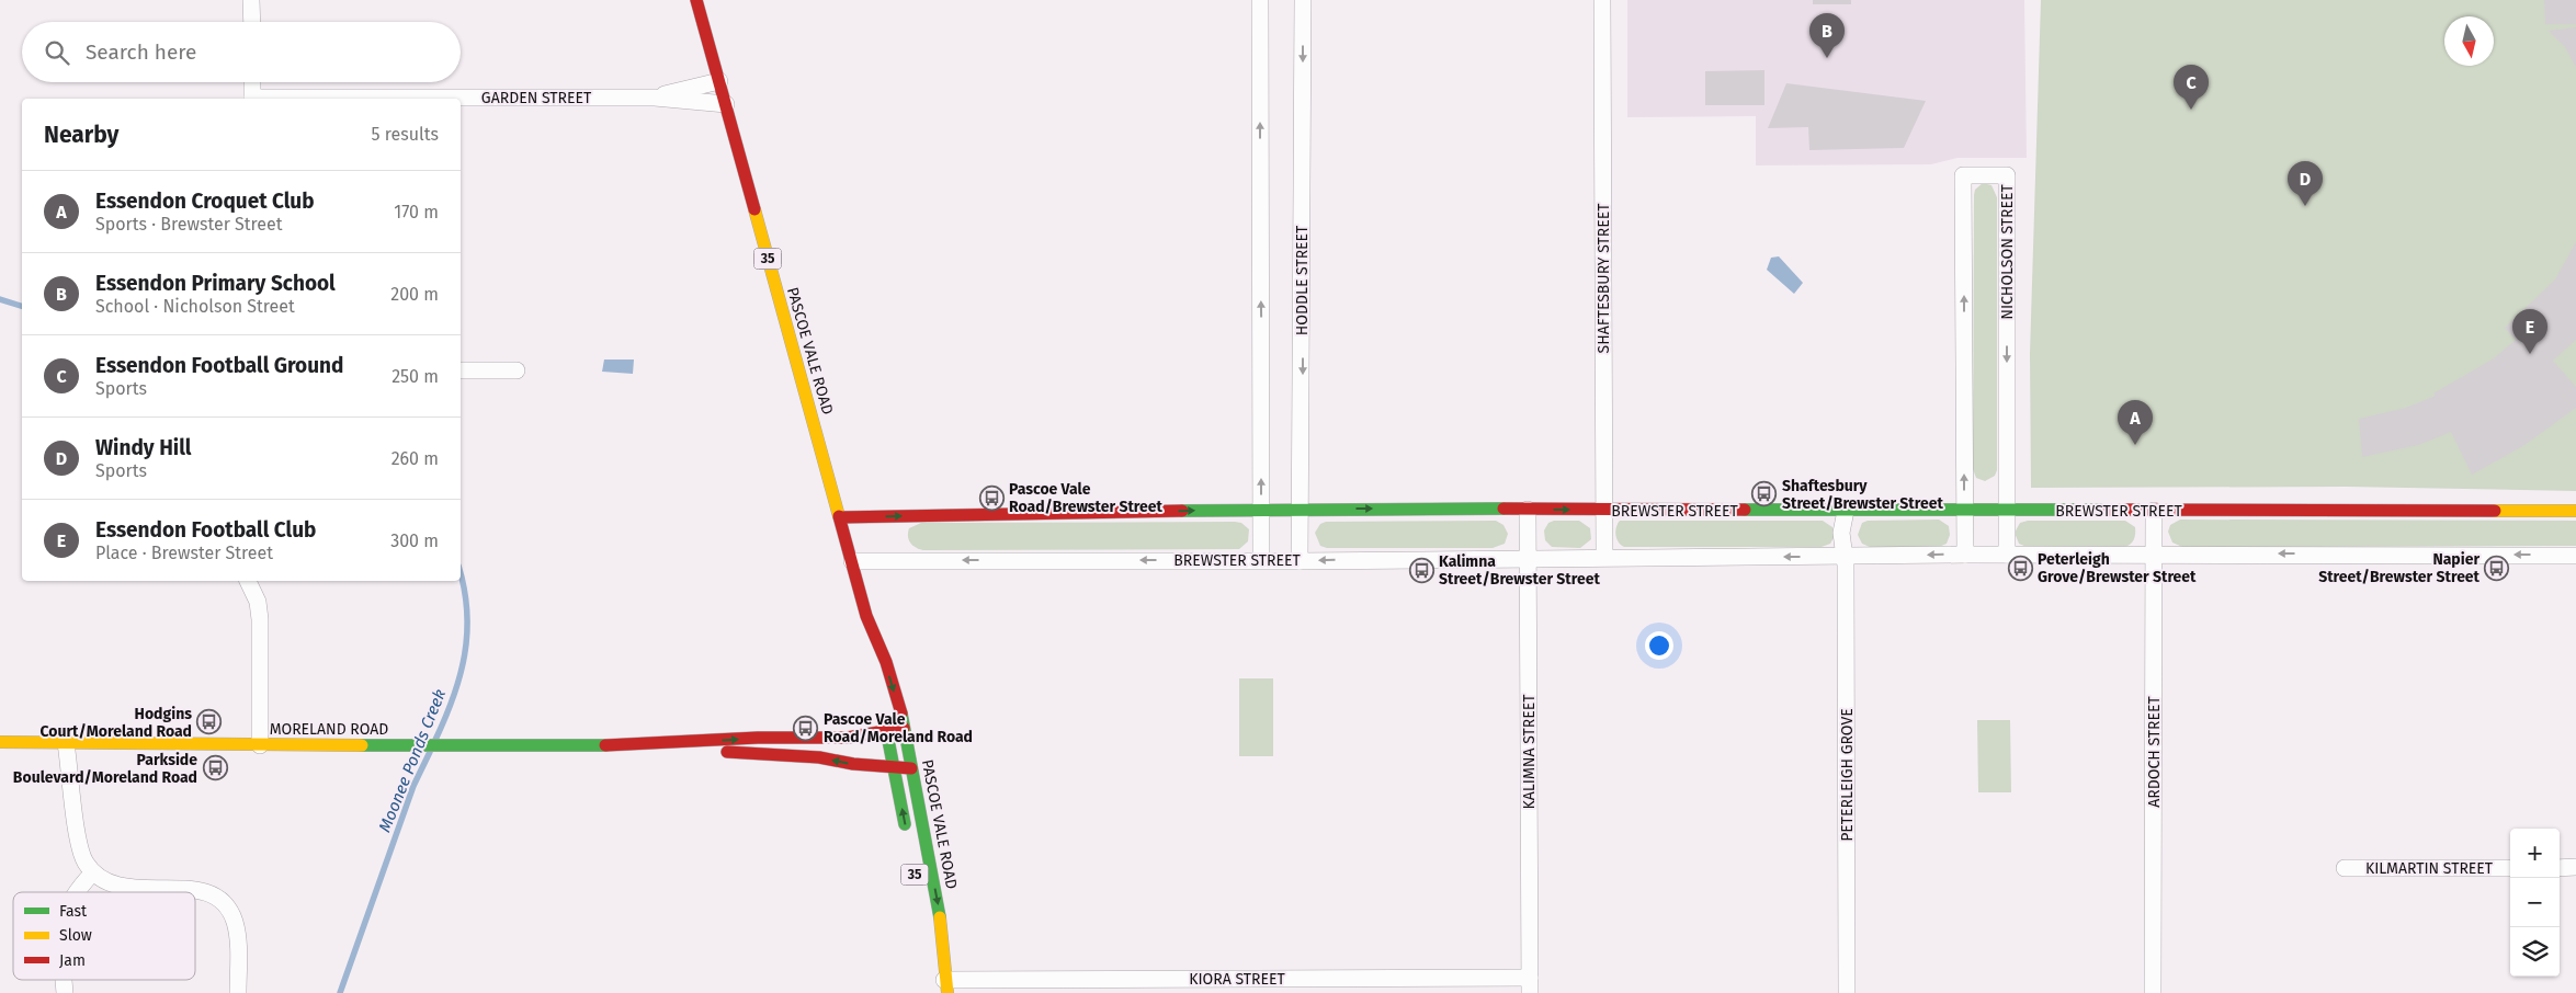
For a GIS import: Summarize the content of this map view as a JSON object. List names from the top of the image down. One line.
{"streets":{"main road":["35","PASCOE VALE ROAD","BREWSTER STREET","MORELAND ROAD"],"street":["GARDEN STREET","NICHOLSON STREET","SHAFTESBURY STREET","HODDLE STREET","KALIMNA STREET","ARDOCH STREET","PETERLEIGH GROVE","KILMARTIN STREET","KIORA STREET"]},"crossings":[["GARDEN STREET","PASCOE VALE ROAD"],["NICHOLSON STREET","BREWSTER STREET"],["SHAFTESBURY STREET","BREWSTER STREET"],["HODDLE STREET","BREWSTER STREET"],["PASCOE VALE ROAD","BREWSTER STREET"],["PASCOE VALE ROAD","MORELAND ROAD"],["PASCOE VALE ROAD","KIORA STREET"],["BREWSTER STREET","KALIMNA STREET"],["BREWSTER STREET","ARDOCH STREET"],["BREWSTER STREET","PETERLEIGH GROVE"],["KALIMNA STREET","KIORA STREET"]],"water":["Moonee Ponds Creek"],"places":{"bus stop":["Shaftesbury Street/Brewster Street","Pascoe Vale Road/Brewster Street","Peterleigh Grove/Brewster Street","Napier Street/Brewster Street","Kalimna Street/Brewster Street","Hodgins Court/Moreland Road","Pascoe Vale Road/Moreland Road","Parkside Boulevard/Moreland Road"]},"legend":["Fast","Slow","Jam"],"north":"bottom","page":{"pins":["B","C","D","E","A"],"search":"Search here","heading":["Nearby","5 results"],"list":[{"mark":"A","name":"Essendon Croquet Club","note":"Sports · Brewster Street","value":"170 m"},{"mark":"B","name":"Essendon Primary School","note":"School · Nicholson Street","value":"200 m"},{"mark":"C","name":"Essendon Football Ground","note":"Sports","value":"250 m"},{"mark":"D","name":"Windy Hill","note":"Sports","value":"260 m"},{"mark":"E","name":"Essendon Football Club","note":"Place · Brewster Street","value":"300 m"}],"map_buttons":["+","−"]}}
